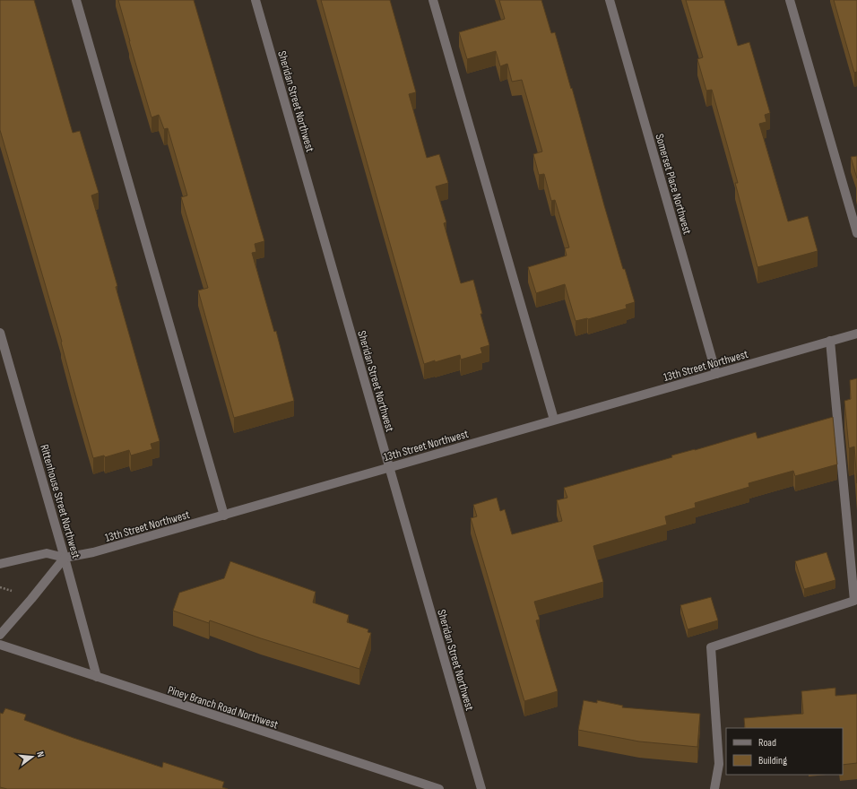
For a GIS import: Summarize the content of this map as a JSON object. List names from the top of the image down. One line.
{"streets":{"street":["Sheridan Street Northwest","Somerset Place Northwest","13th Street Northwest","Rittenhouse Street Northwest","Piney Branch Road Northwest"]},"crossings":[["Sheridan Street Northwest","13th Street Northwest"],["Somerset Place Northwest","13th Street Northwest"],["13th Street Northwest","Rittenhouse Street Northwest"],["Rittenhouse Street Northwest","Piney Branch Road Northwest"]],"legend":["Road","Building"],"north":"right"}
